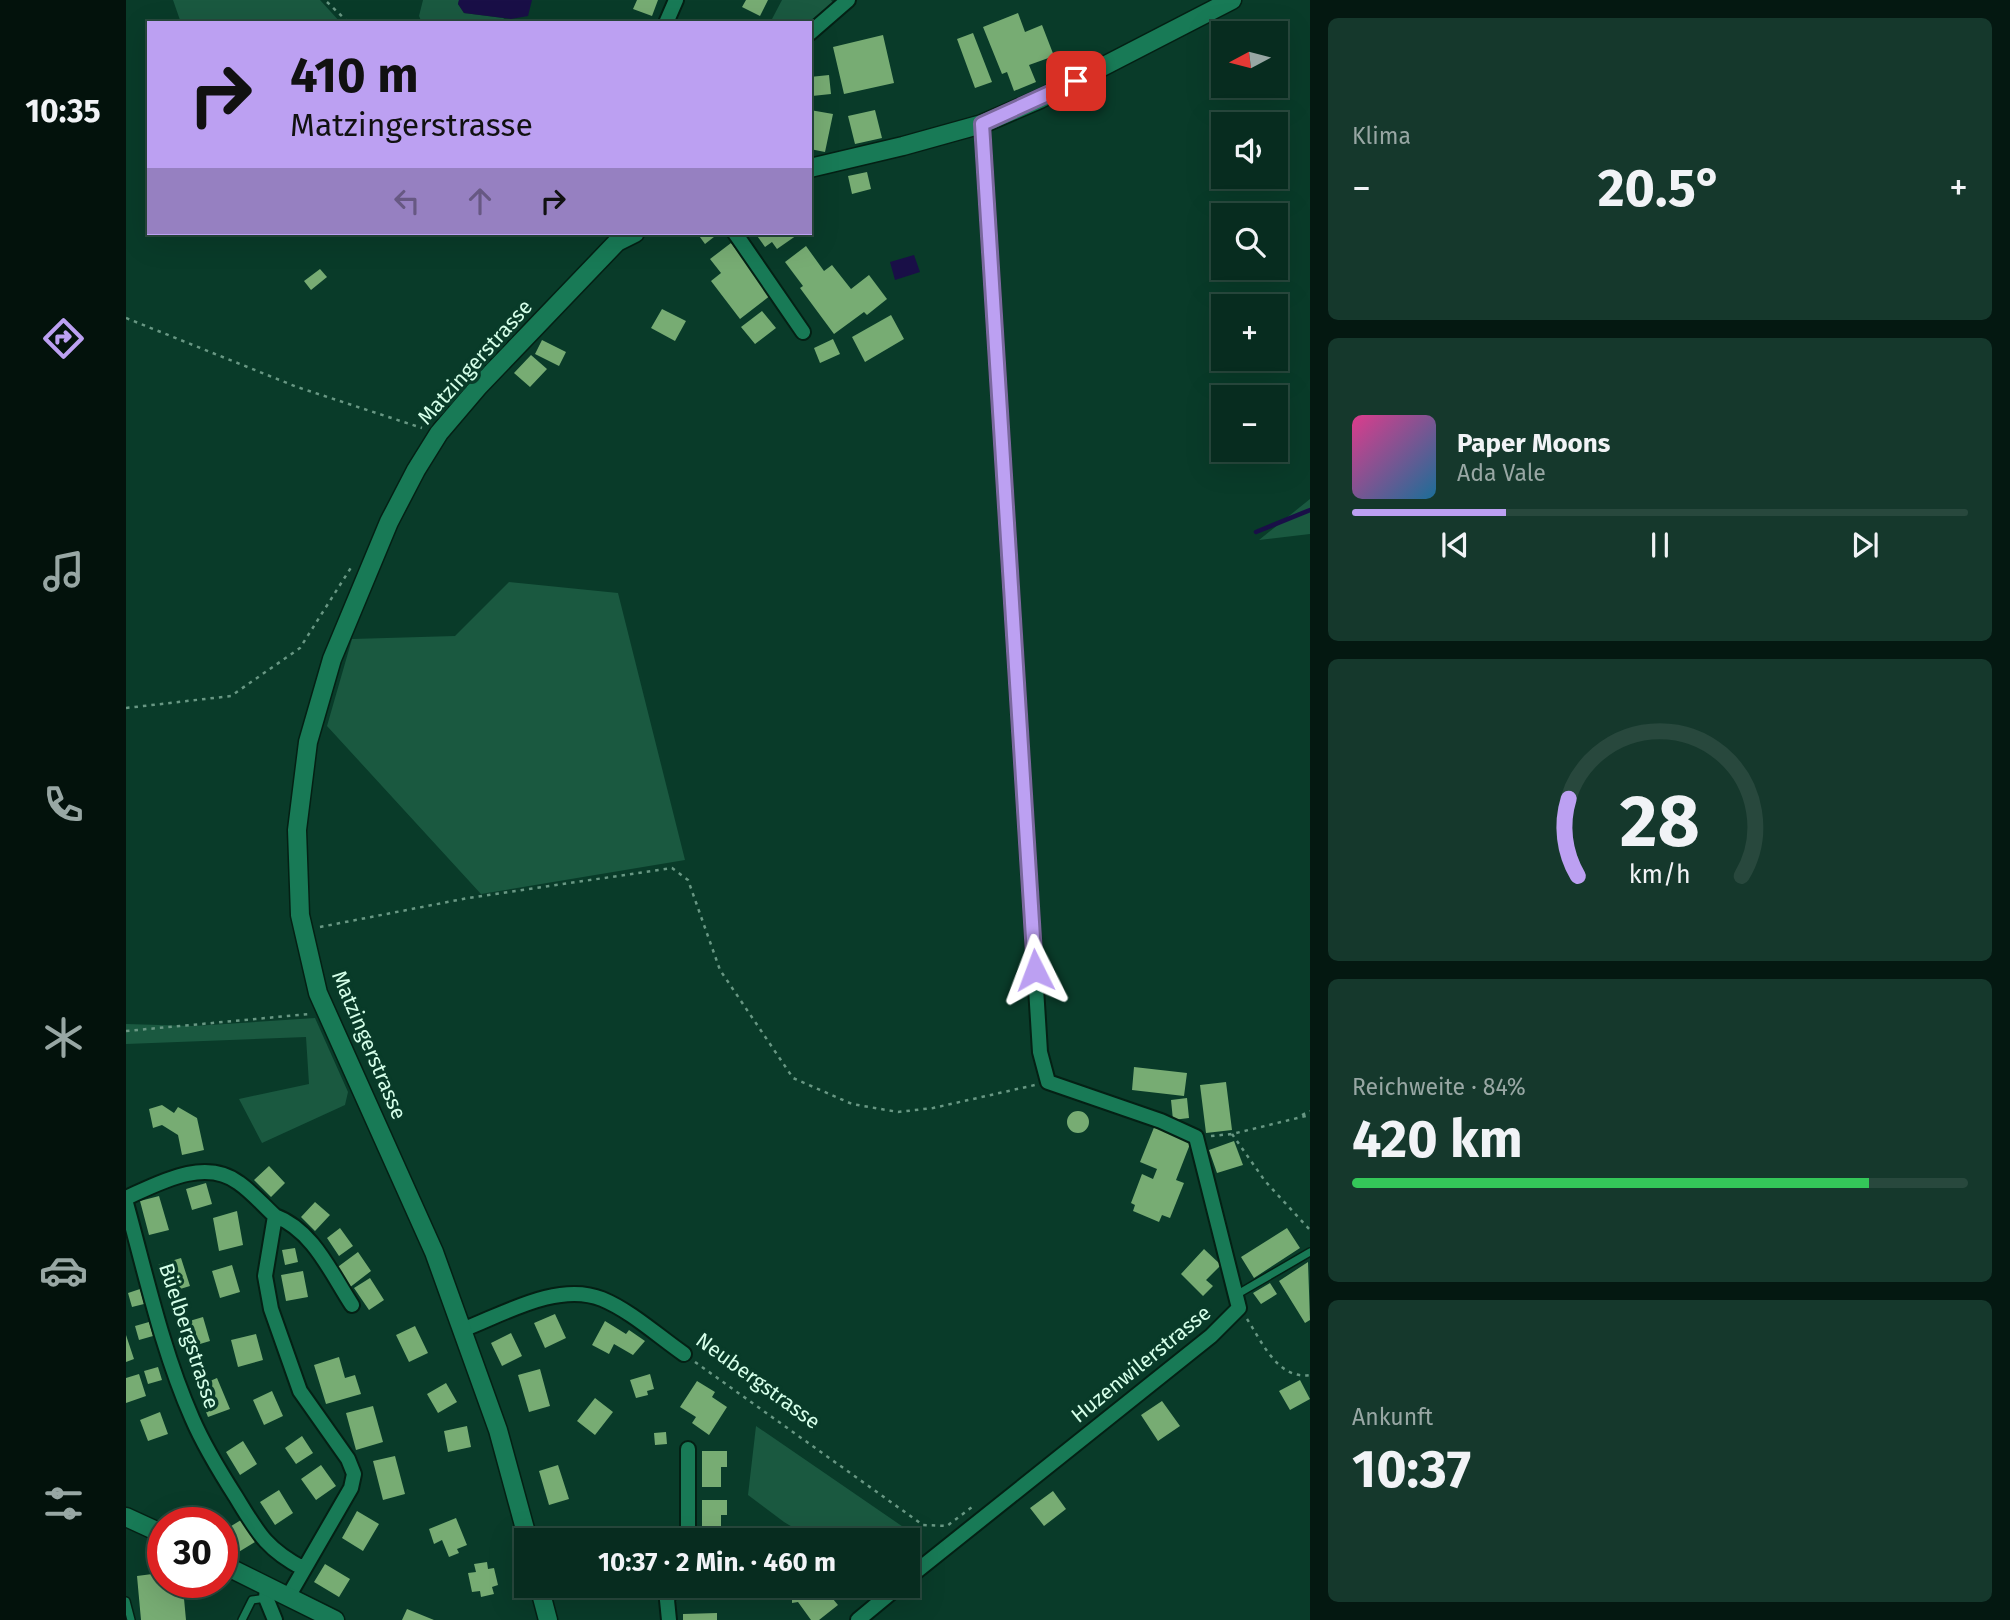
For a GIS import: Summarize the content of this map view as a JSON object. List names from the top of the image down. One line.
{"streets":{"street":["Matzingerstrasse","Büelbergstrasse","Huzenwilerstrasse","Neubergstrasse"]},"crossings":[["Matzingerstrasse","Neubergstrasse"]],"north":"left","page":{"tabs":"10:35","tile":["Klima",["Reichweite · 84%","420 km"],["Ankunft","10:37"]],"map_buttons":["+","−"],"turn":["410 m","Matzingerstrasse"],"heat":["−","20.5°","+"],"song":["Paper Moons","Ada Vale"],"limit":"30","trip":"10:37 · 2 Min. · 460 m","gauge":["28","km/h"]}}
